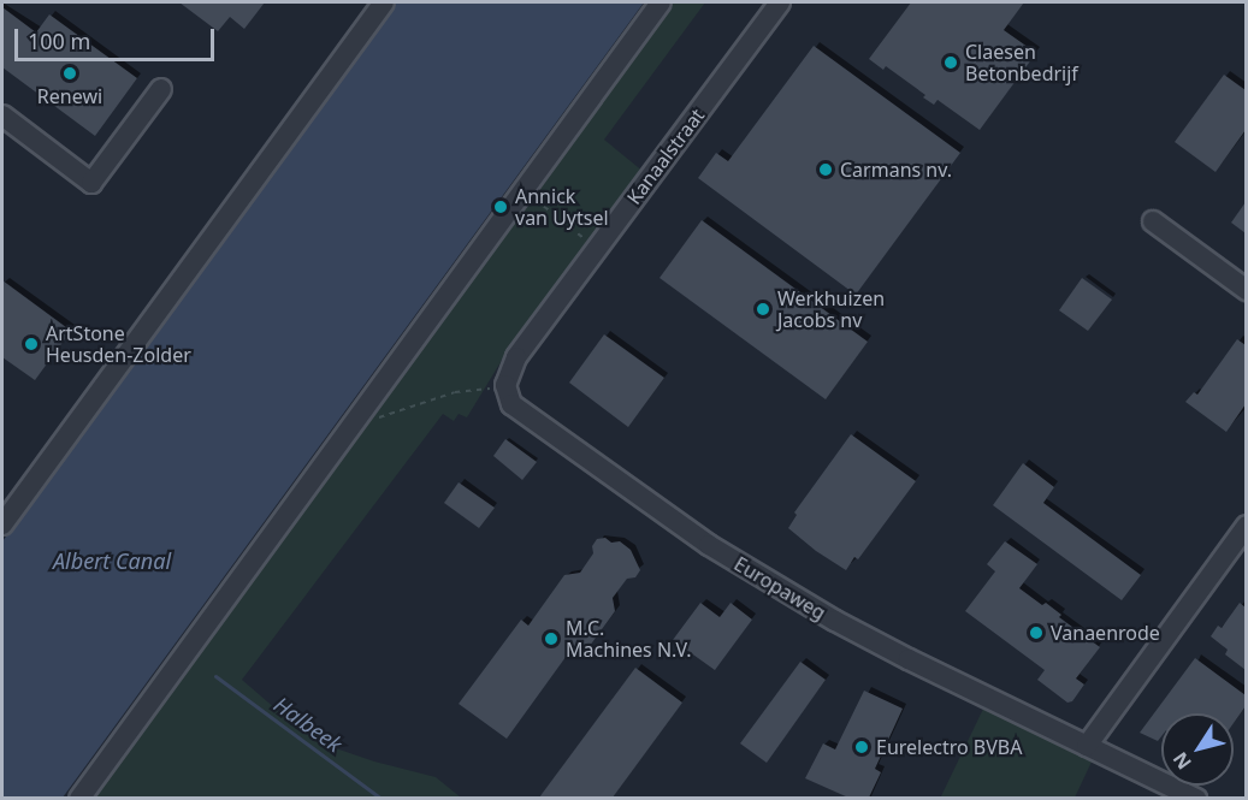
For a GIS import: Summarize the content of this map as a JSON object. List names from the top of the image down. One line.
{"streets":{"street":["Kanaalstraat","Europaweg"]},"crossings":[["Kanaalstraat","Europaweg"]],"water":["Albert Canal","Halbeek"],"places":["Claesen Betonbedrijf","Renewi","Carmans nv.","Annick van Uytsel","Werkhuizen Jacobs nv","ArtStone Heusden-Zolder","Vanaenrode","M.C. Machines N.V.","Eurelectro BVBA"],"scale_bar":"100 m","north":"bottom left"}
